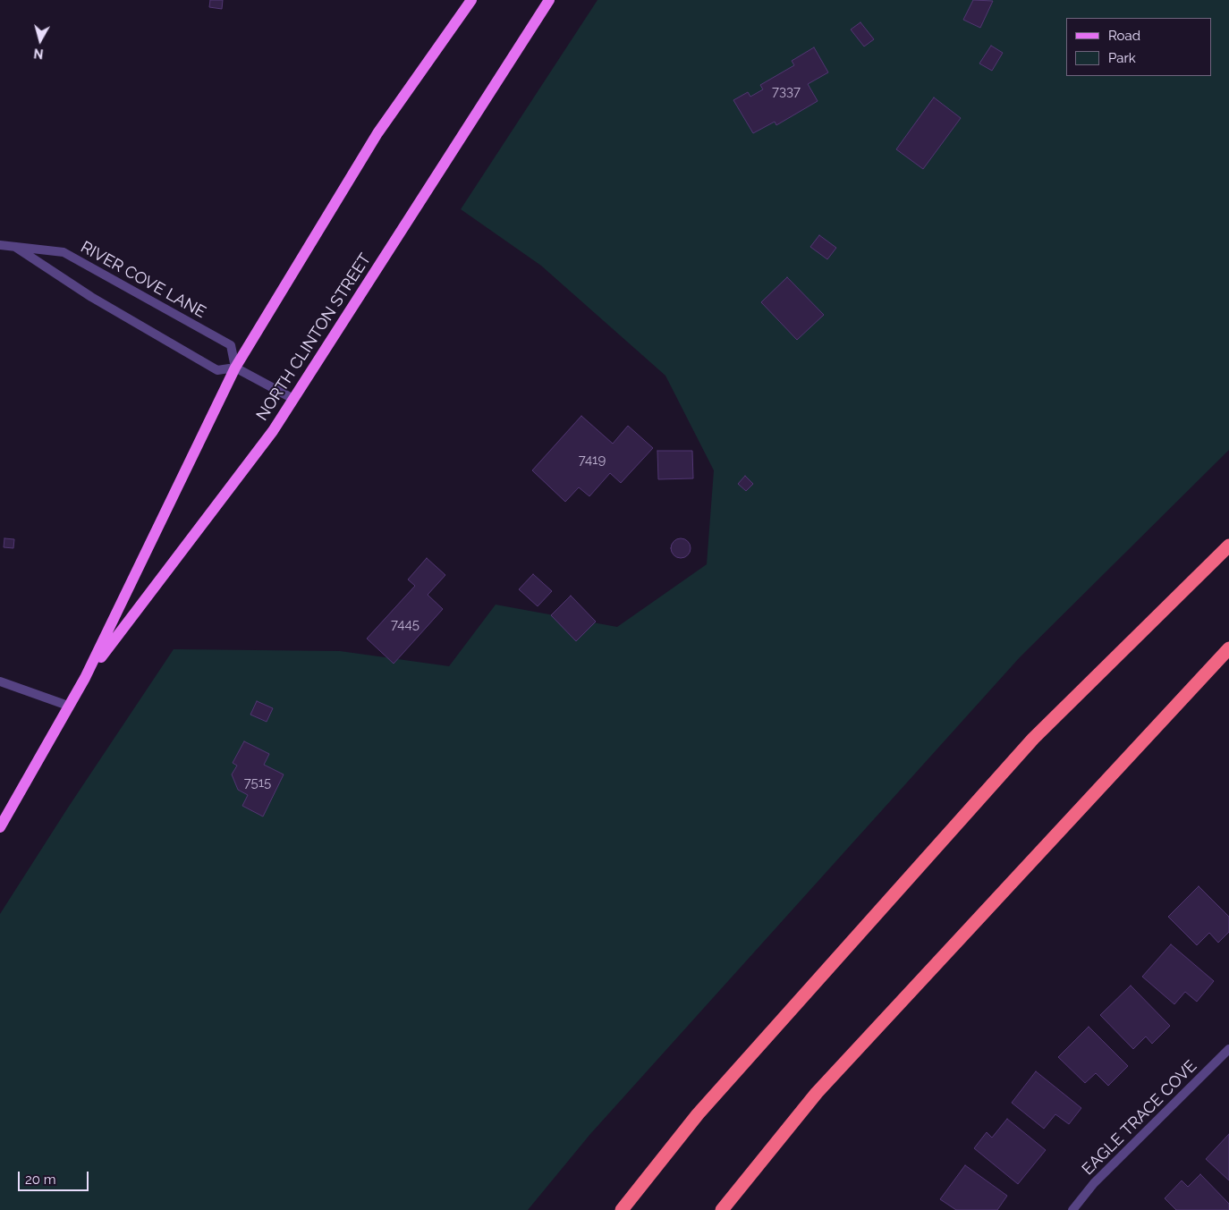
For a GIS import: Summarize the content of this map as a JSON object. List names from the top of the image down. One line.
{"streets":{"main road":["NORTH CLINTON STREET"],"street":["RIVER COVE LANE","EAGLE TRACE COVE"]},"crossings":[["RIVER COVE LANE","NORTH CLINTON STREET"]],"house_numbers":["7337","7419","7445","7515"],"legend":["Road","Park"],"scale_bar":"20 m","north":"bottom"}
